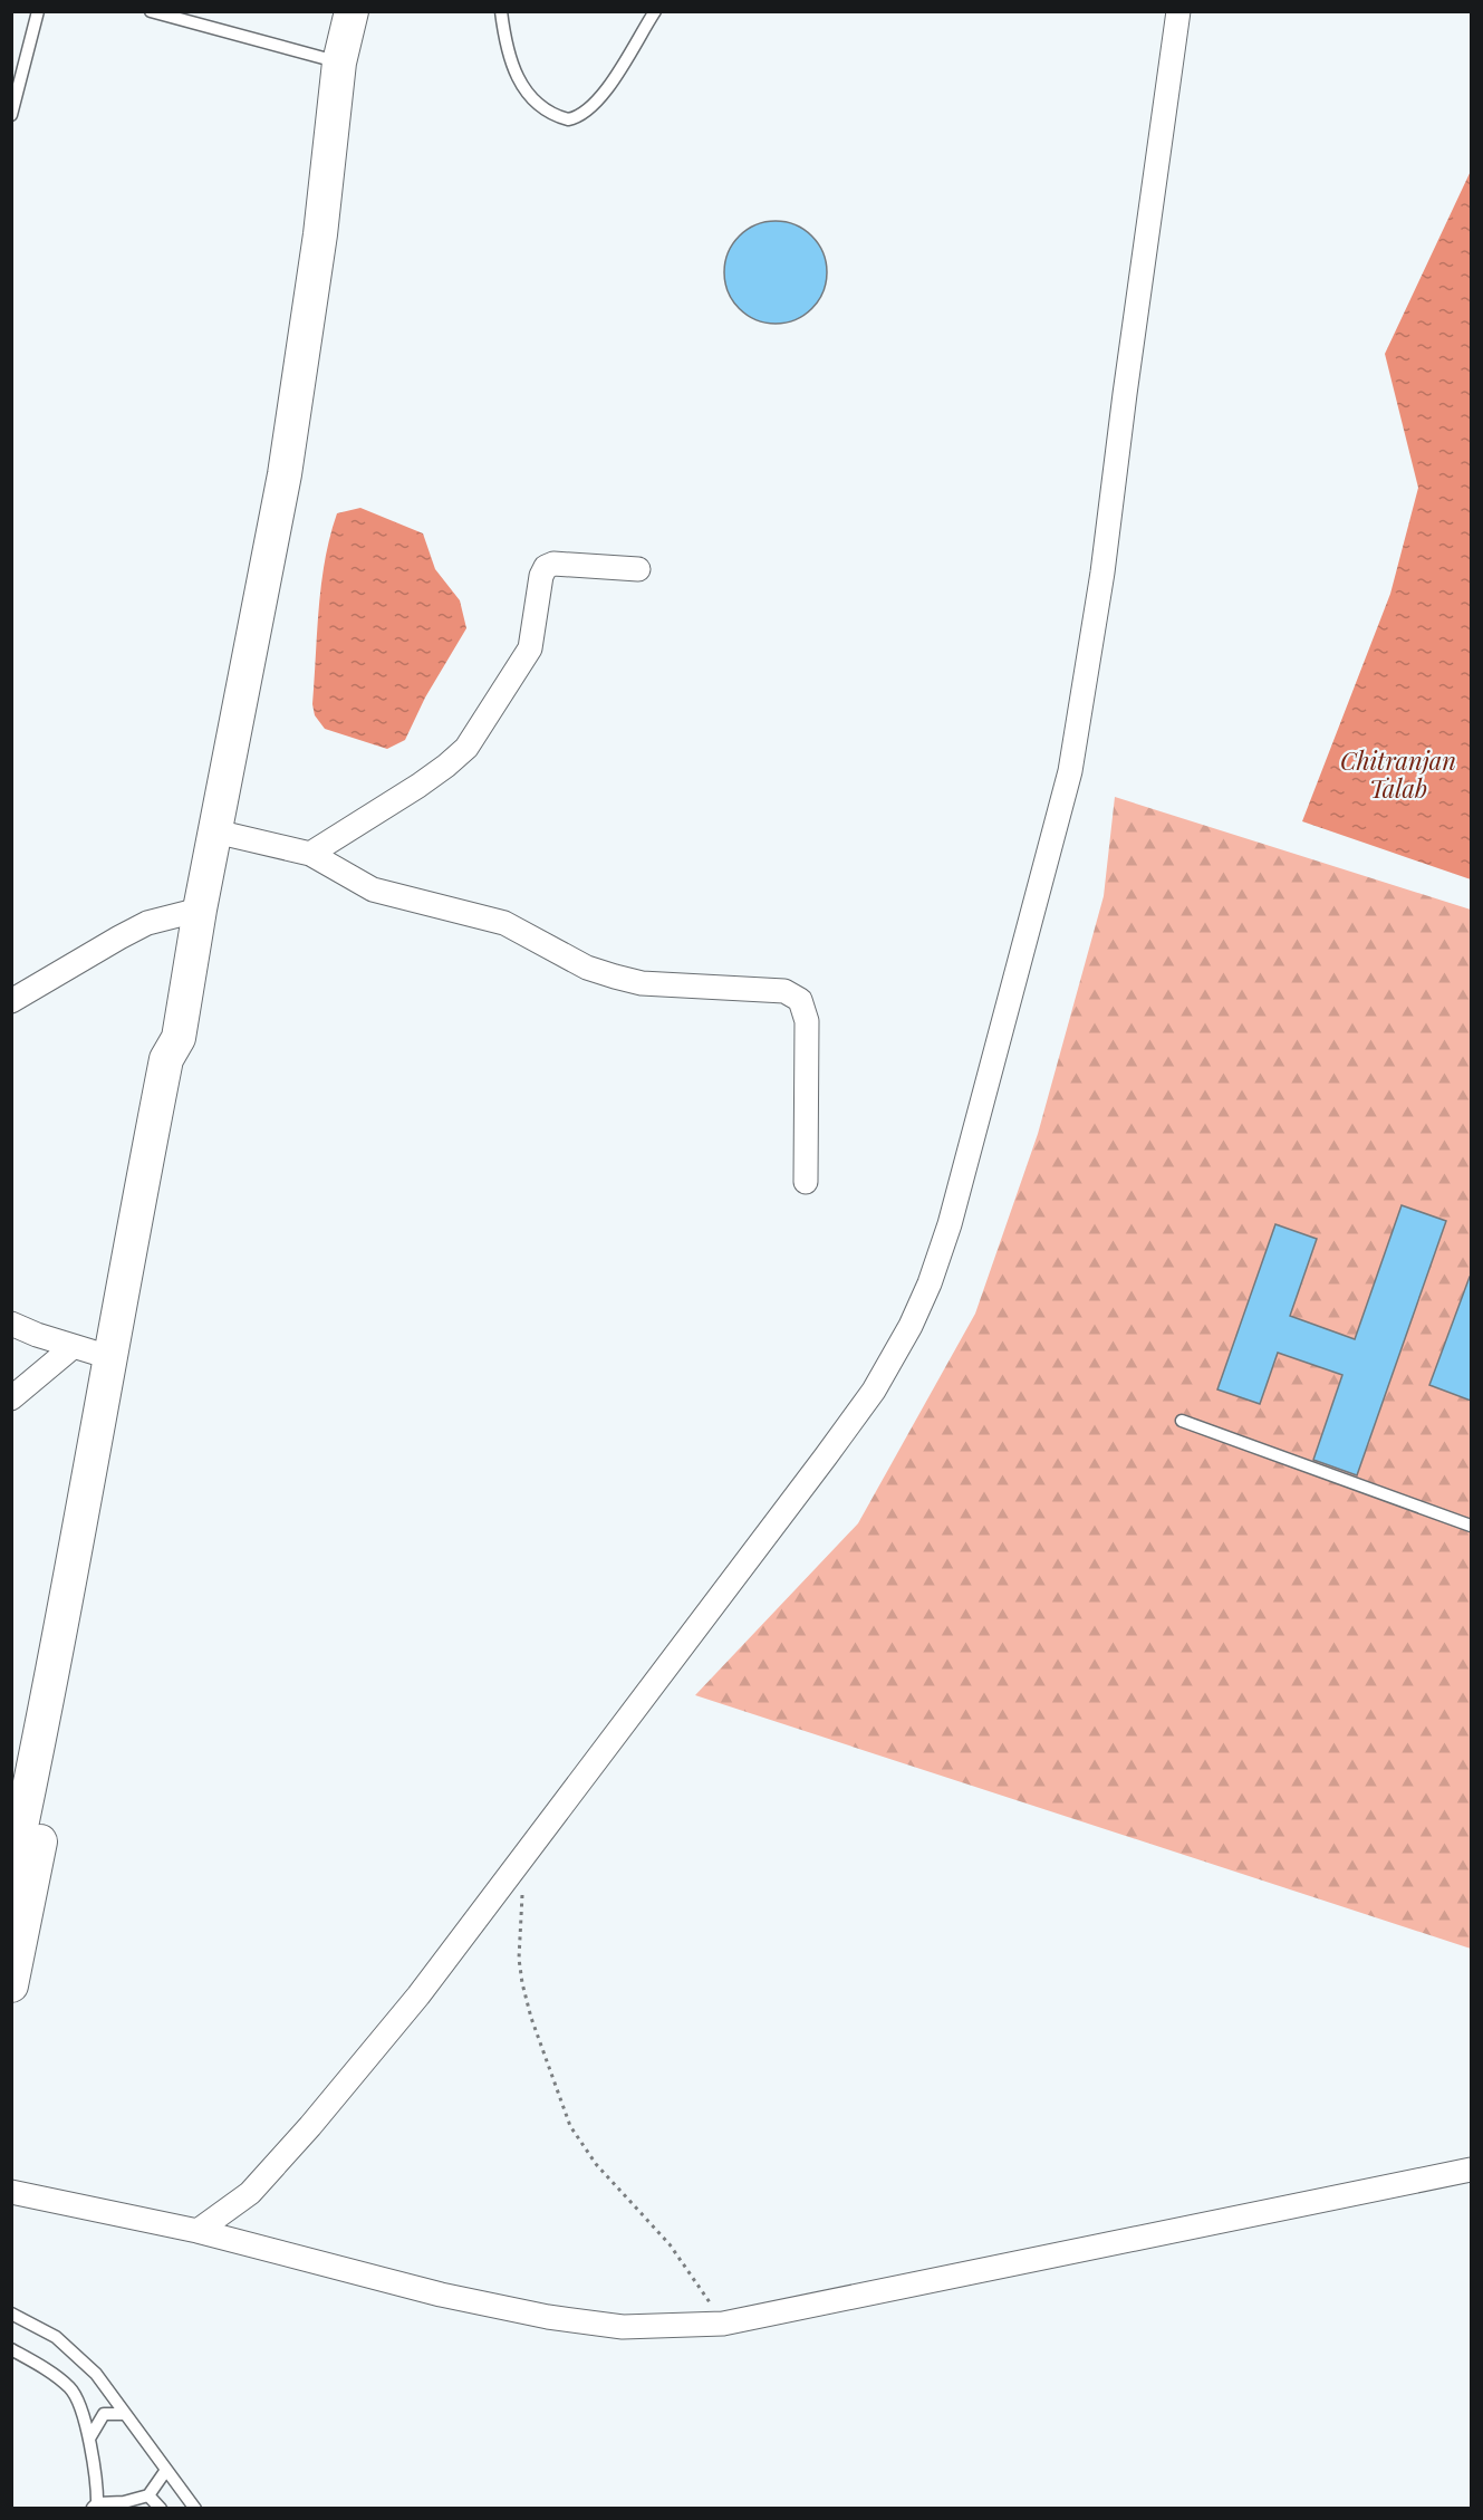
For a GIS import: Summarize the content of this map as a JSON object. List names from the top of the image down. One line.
{"water":["Chitranjan Talab"]}
